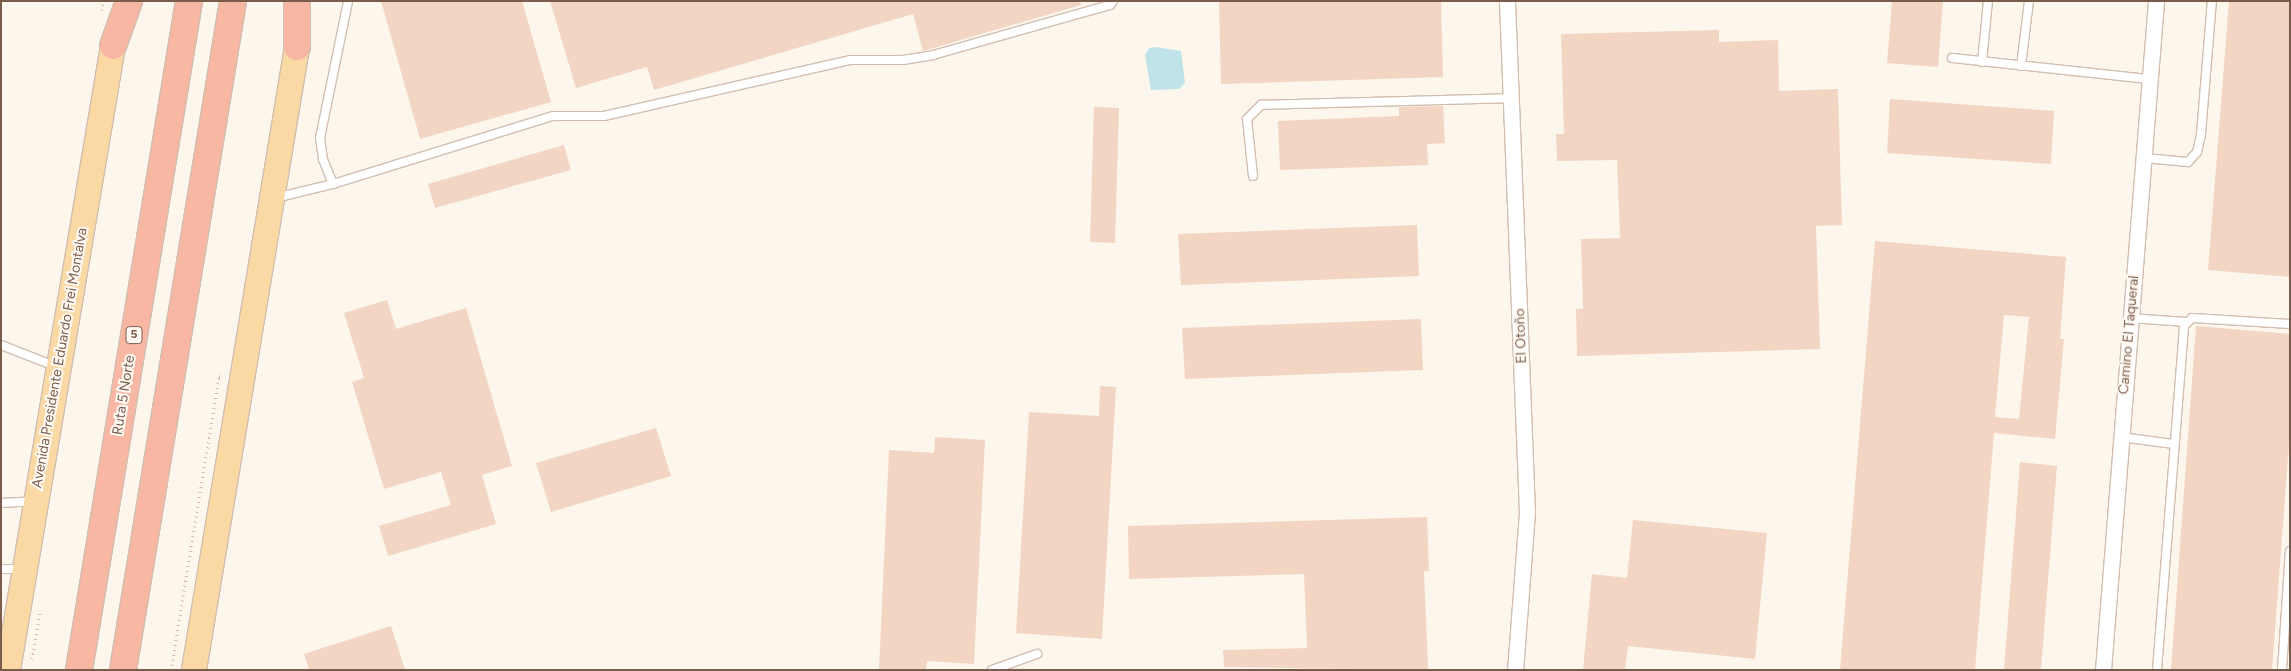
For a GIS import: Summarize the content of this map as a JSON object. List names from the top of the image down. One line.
{"streets":{"highway":["5","Ruta 5 Norte"],"main road":["Avenida Presidente Eduardo Frei Montalva"],"street":["Camino El Taqueral","El Otoño"]}}
